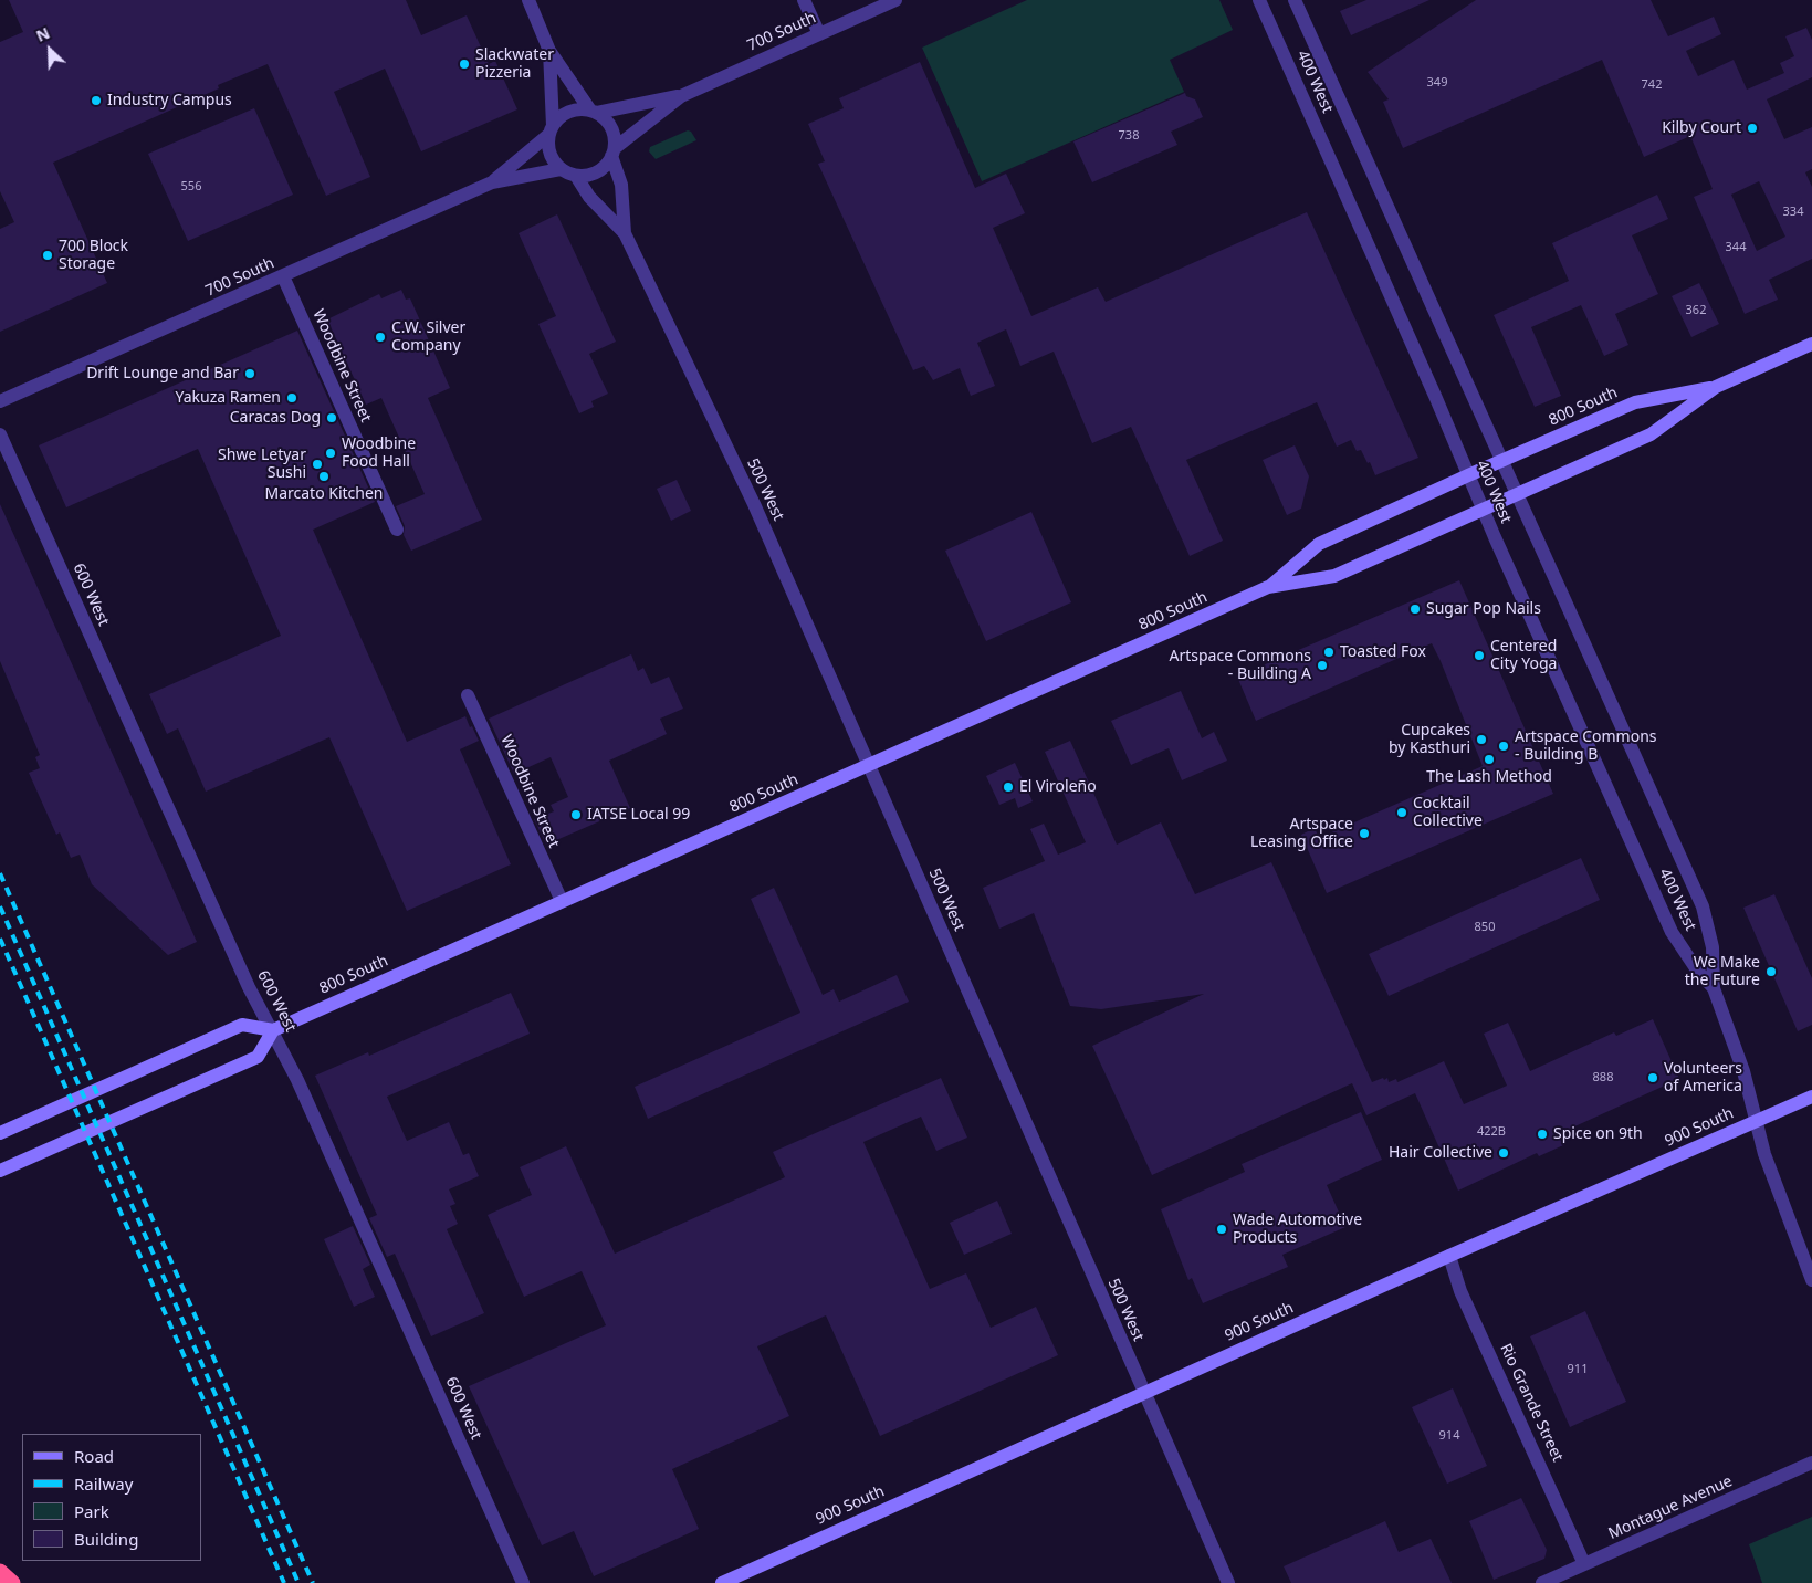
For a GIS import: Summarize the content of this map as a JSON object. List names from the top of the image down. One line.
{"streets":{"street":["700 South","400 West","Woodbine Street","800 South","500 West","600 West","900 South","Rio Grande Street","Montague Avenue"]},"crossings":[["700 South","Woodbine Street"],["700 South","500 West"],["400 West","800 South"],["400 West","900 South"],["Woodbine Street","800 South"],["800 South","500 West"],["800 South","600 West"],["500 West","900 South"],["900 South","Rio Grande Street"],["Rio Grande Street","Montague Avenue"]],"places":["Slackwater Pizzeria","Industry Campus","Kilby Court","700 Block Storage","C.W. Silver Company","Drift Lounge and Bar","Yakuza Ramen","Caracas Dog","Woodbine Food Hall","Shwe Letyar Sushi","Marcato Kitchen","Sugar Pop Nails","Toasted Fox","Centered City Yoga","Artspace Commons - Building A","Cupcakes by Kasthuri","Artspace Commons - Building B","The Lash Method","El Viroleño","Cocktail Collective","IATSE Local 99","Artspace Leasing Office","We Make the Future","Volunteers of America","Spice on 9th","Hair Collective","Wade Automotive Products"],"house_numbers":["349","742","738","556","334","344","362","850","888","422B","911","914"],"legend":["Road","Railway","Park","Building"],"north":"top left"}
